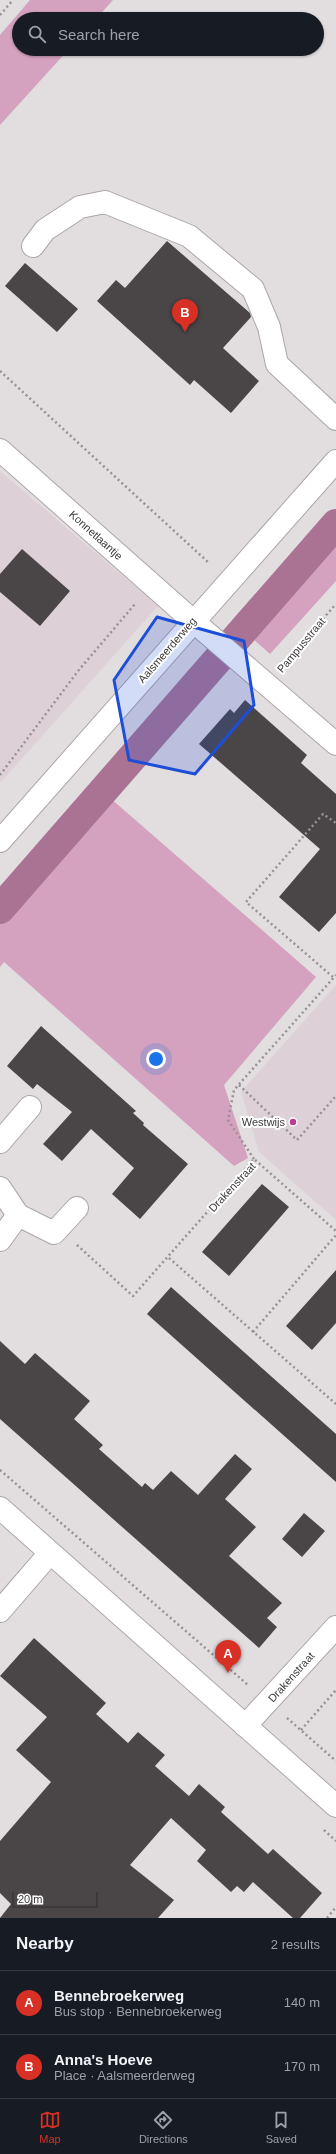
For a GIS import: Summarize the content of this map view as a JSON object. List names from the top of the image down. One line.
{"streets":{"street":["Konnetlaantje","Aalsmeerderweg","Drakenstraat"],"path":["Pampusstraat"]},"crossings":[["Konnetlaantje","Aalsmeerderweg"]],"places":["Westwijs"],"scale_bar":"20 m","page":{"search":"Search here","pins":["B","A"],"scale":"20 m","heading":["Nearby","2 results"],"list":[{"mark":"A","name":"Bennebroekerweg","note":"Bus stop · Bennebroekerweg","value":"140 m"},{"mark":"B","name":"Anna's Hoeve","note":"Place · Aalsmeerderweg","value":"170 m"}],"nav":["Map","Directions","Saved"]}}
